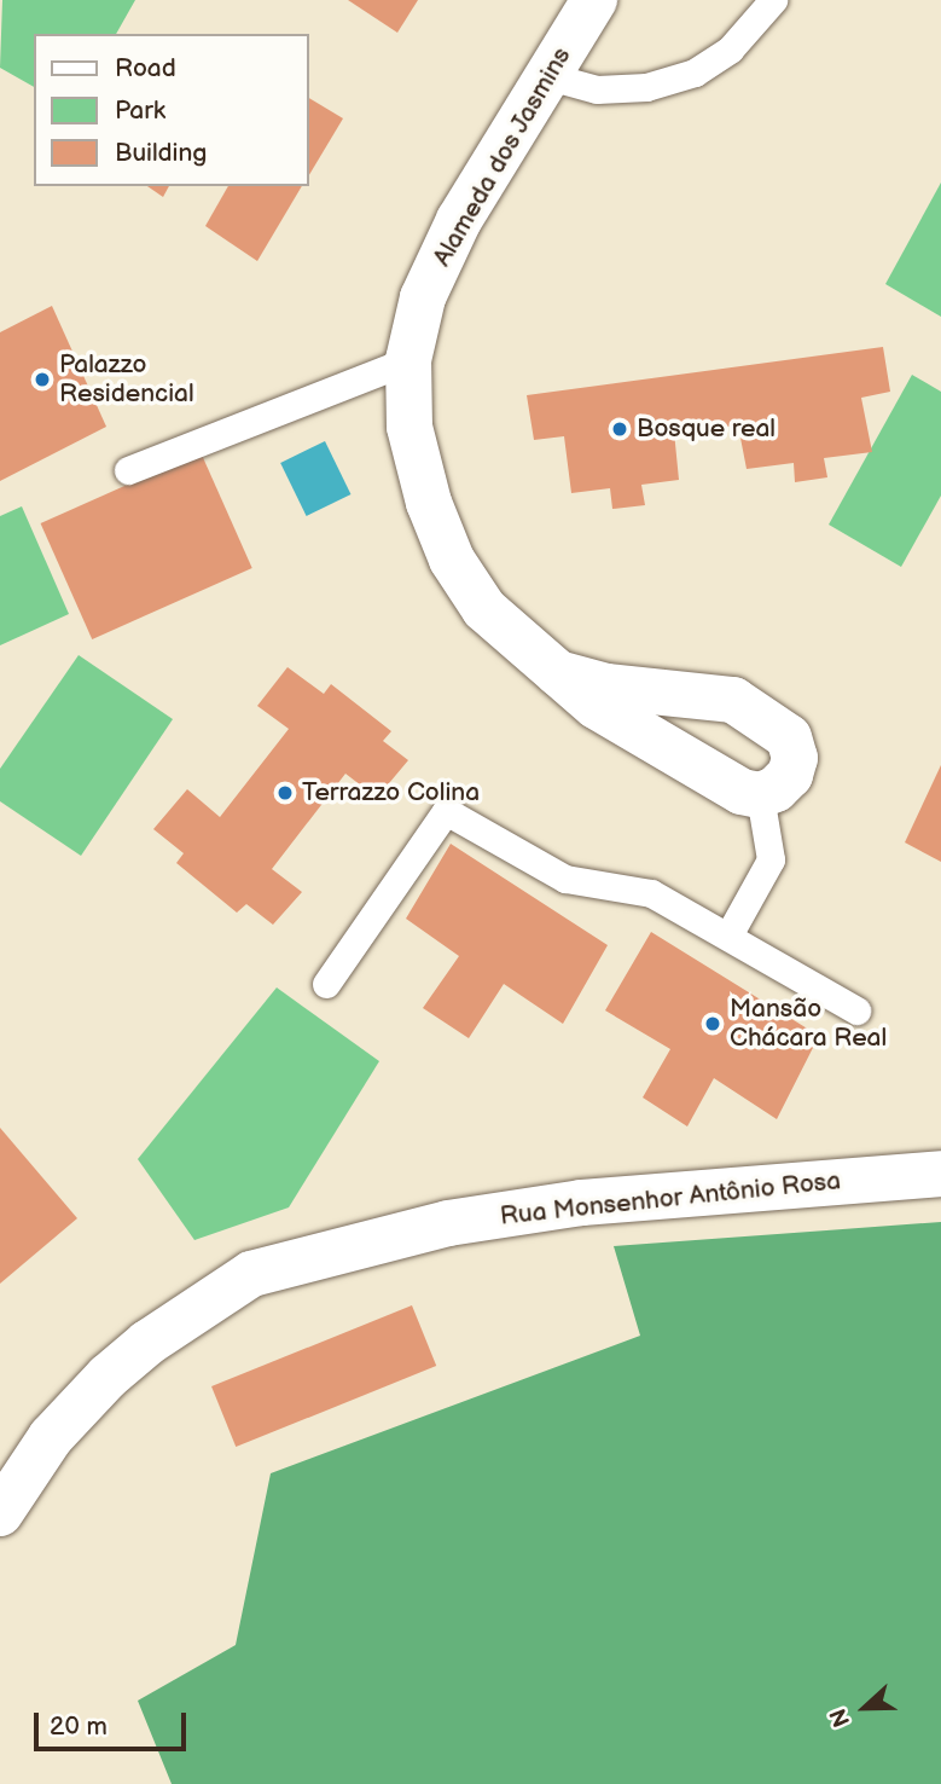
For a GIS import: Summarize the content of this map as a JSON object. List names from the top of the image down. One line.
{"streets":{"street":["Alameda dos Jasmins","Rua Monsenhor Antônio Rosa"]},"places":["Palazzo Residencial","Bosque real","Terrazzo Colina","Mansão Chácara Real"],"legend":["Road","Park","Building"],"scale_bar":"20 m","north":"left"}
